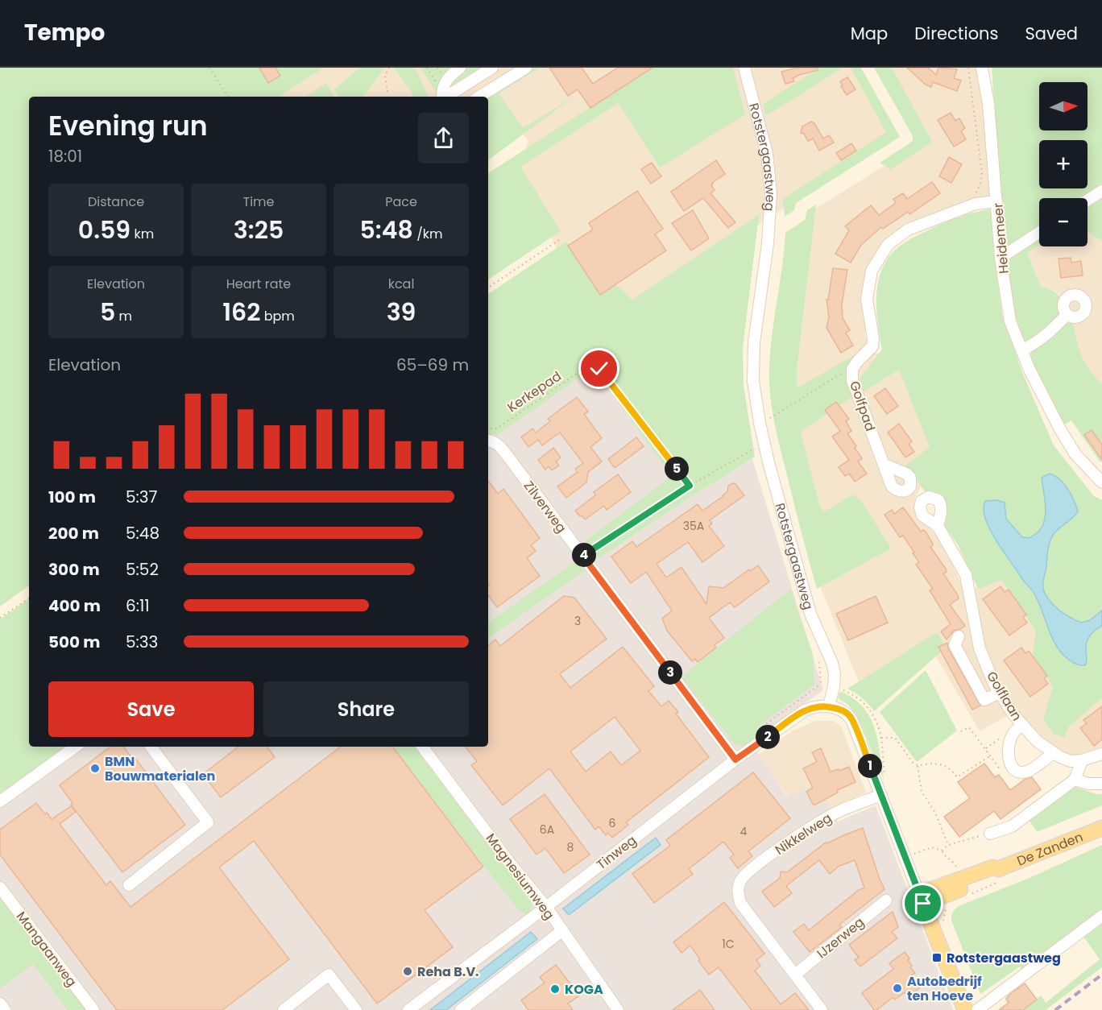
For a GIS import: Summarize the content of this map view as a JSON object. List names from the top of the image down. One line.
{"streets":{"main road":["De Zanden"],"street":["Rotstergaastweg","Heidemeer","Golfpad","Zilverweg","Golflaan","Nikkelweg","Tinweg","Magnesiumweg","IJzerweg","Mangaanweg"],"path":["Kerkepad"]},"crossings":[["Rotstergaastweg","Tinweg"],["Heidemeer","Golfpad"],["Zilverweg","Tinweg"],["Nikkelweg","IJzerweg"],["Tinweg","Magnesiumweg"]],"places":{"other":["BMN Bouwmaterialen","Reha B.V.","Autobedrijf ten Hoeve","KOGA"],"transit":["Rotstergaastweg"]},"house_numbers":["35A","3","6","6A","4","8","1C"],"north":"right","page":{"header":"Tempo","nav":["Map","Directions","Saved"],"map_buttons":["+","−"],"heading":["Evening run","18:01"],"stats":[["Distance","0.59 km"],["Time","3:25"],["Pace","5:48 /km"],["Elevation","5 m"],["Heart rate","162 bpm"],["kcal","39"]],"chart":["Elevation","65–69 m"],"pins":["5","4","3","2","1"],"list":[{"name":"100 m","note":"5:37"},{"name":"200 m","note":"5:48"},{"name":"300 m","note":"5:52"},{"name":"400 m","note":"6:11"},{"name":"500 m","note":"5:33"}],"buttons":["Save","Share"]}}
